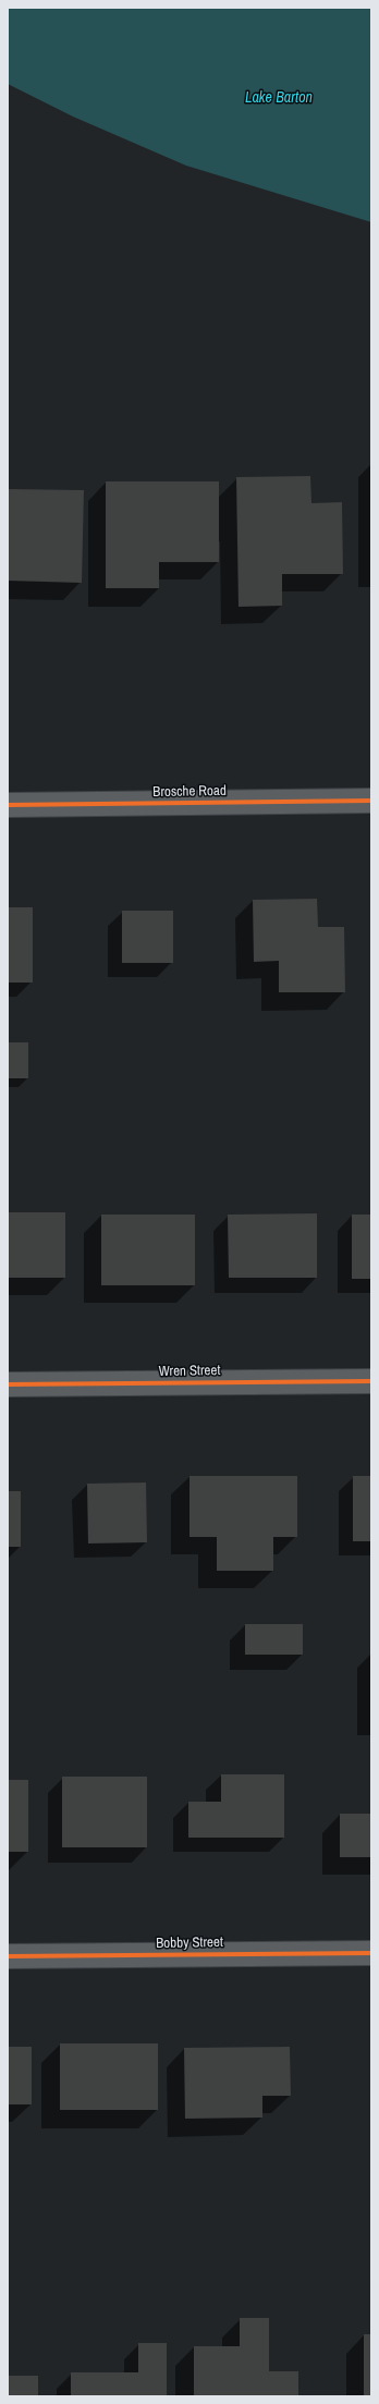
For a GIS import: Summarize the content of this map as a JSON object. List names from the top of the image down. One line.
{"streets":{"street":["Brosche Road","Wren Street","Bobby Street"]},"water":["Lake Barton"]}
